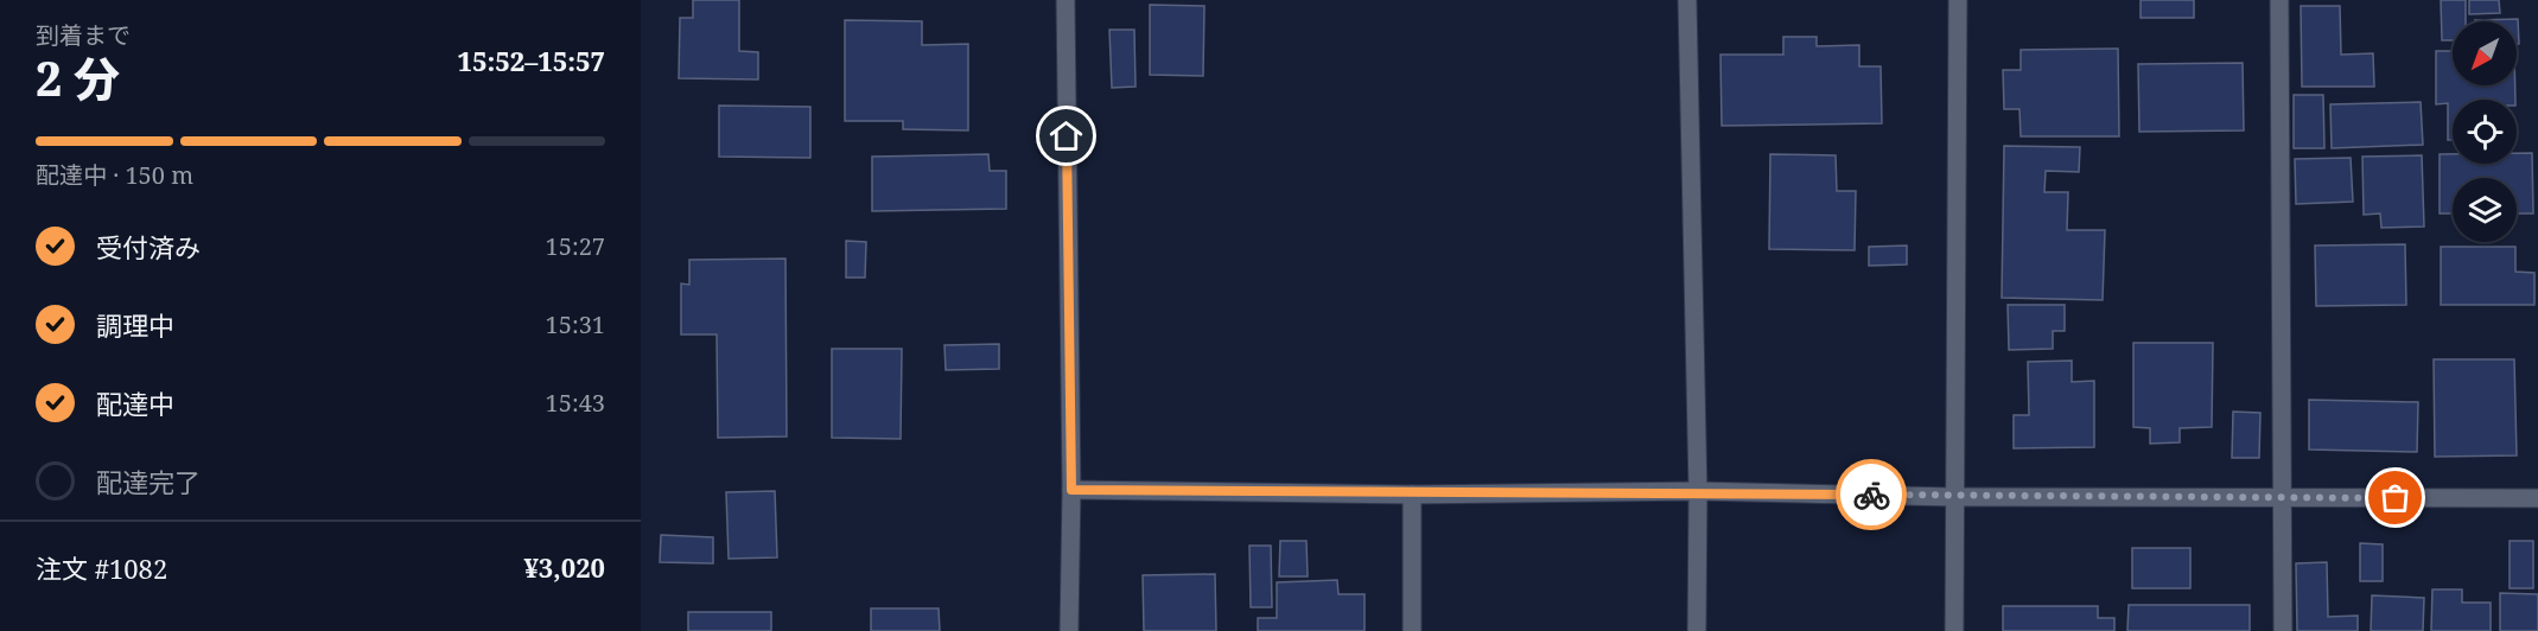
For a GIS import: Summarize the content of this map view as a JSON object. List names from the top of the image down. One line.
{"north":"bottom left","page":{"heading":["2 分","到着まで","15:52–15:57"],"panel":["注文 #1082","¥3,020"],"bar":"配達中 · 150 m","list":[["受付済み","15:27"],["調理中","15:31"],["配達中","15:43"],"配達完了"]}}
